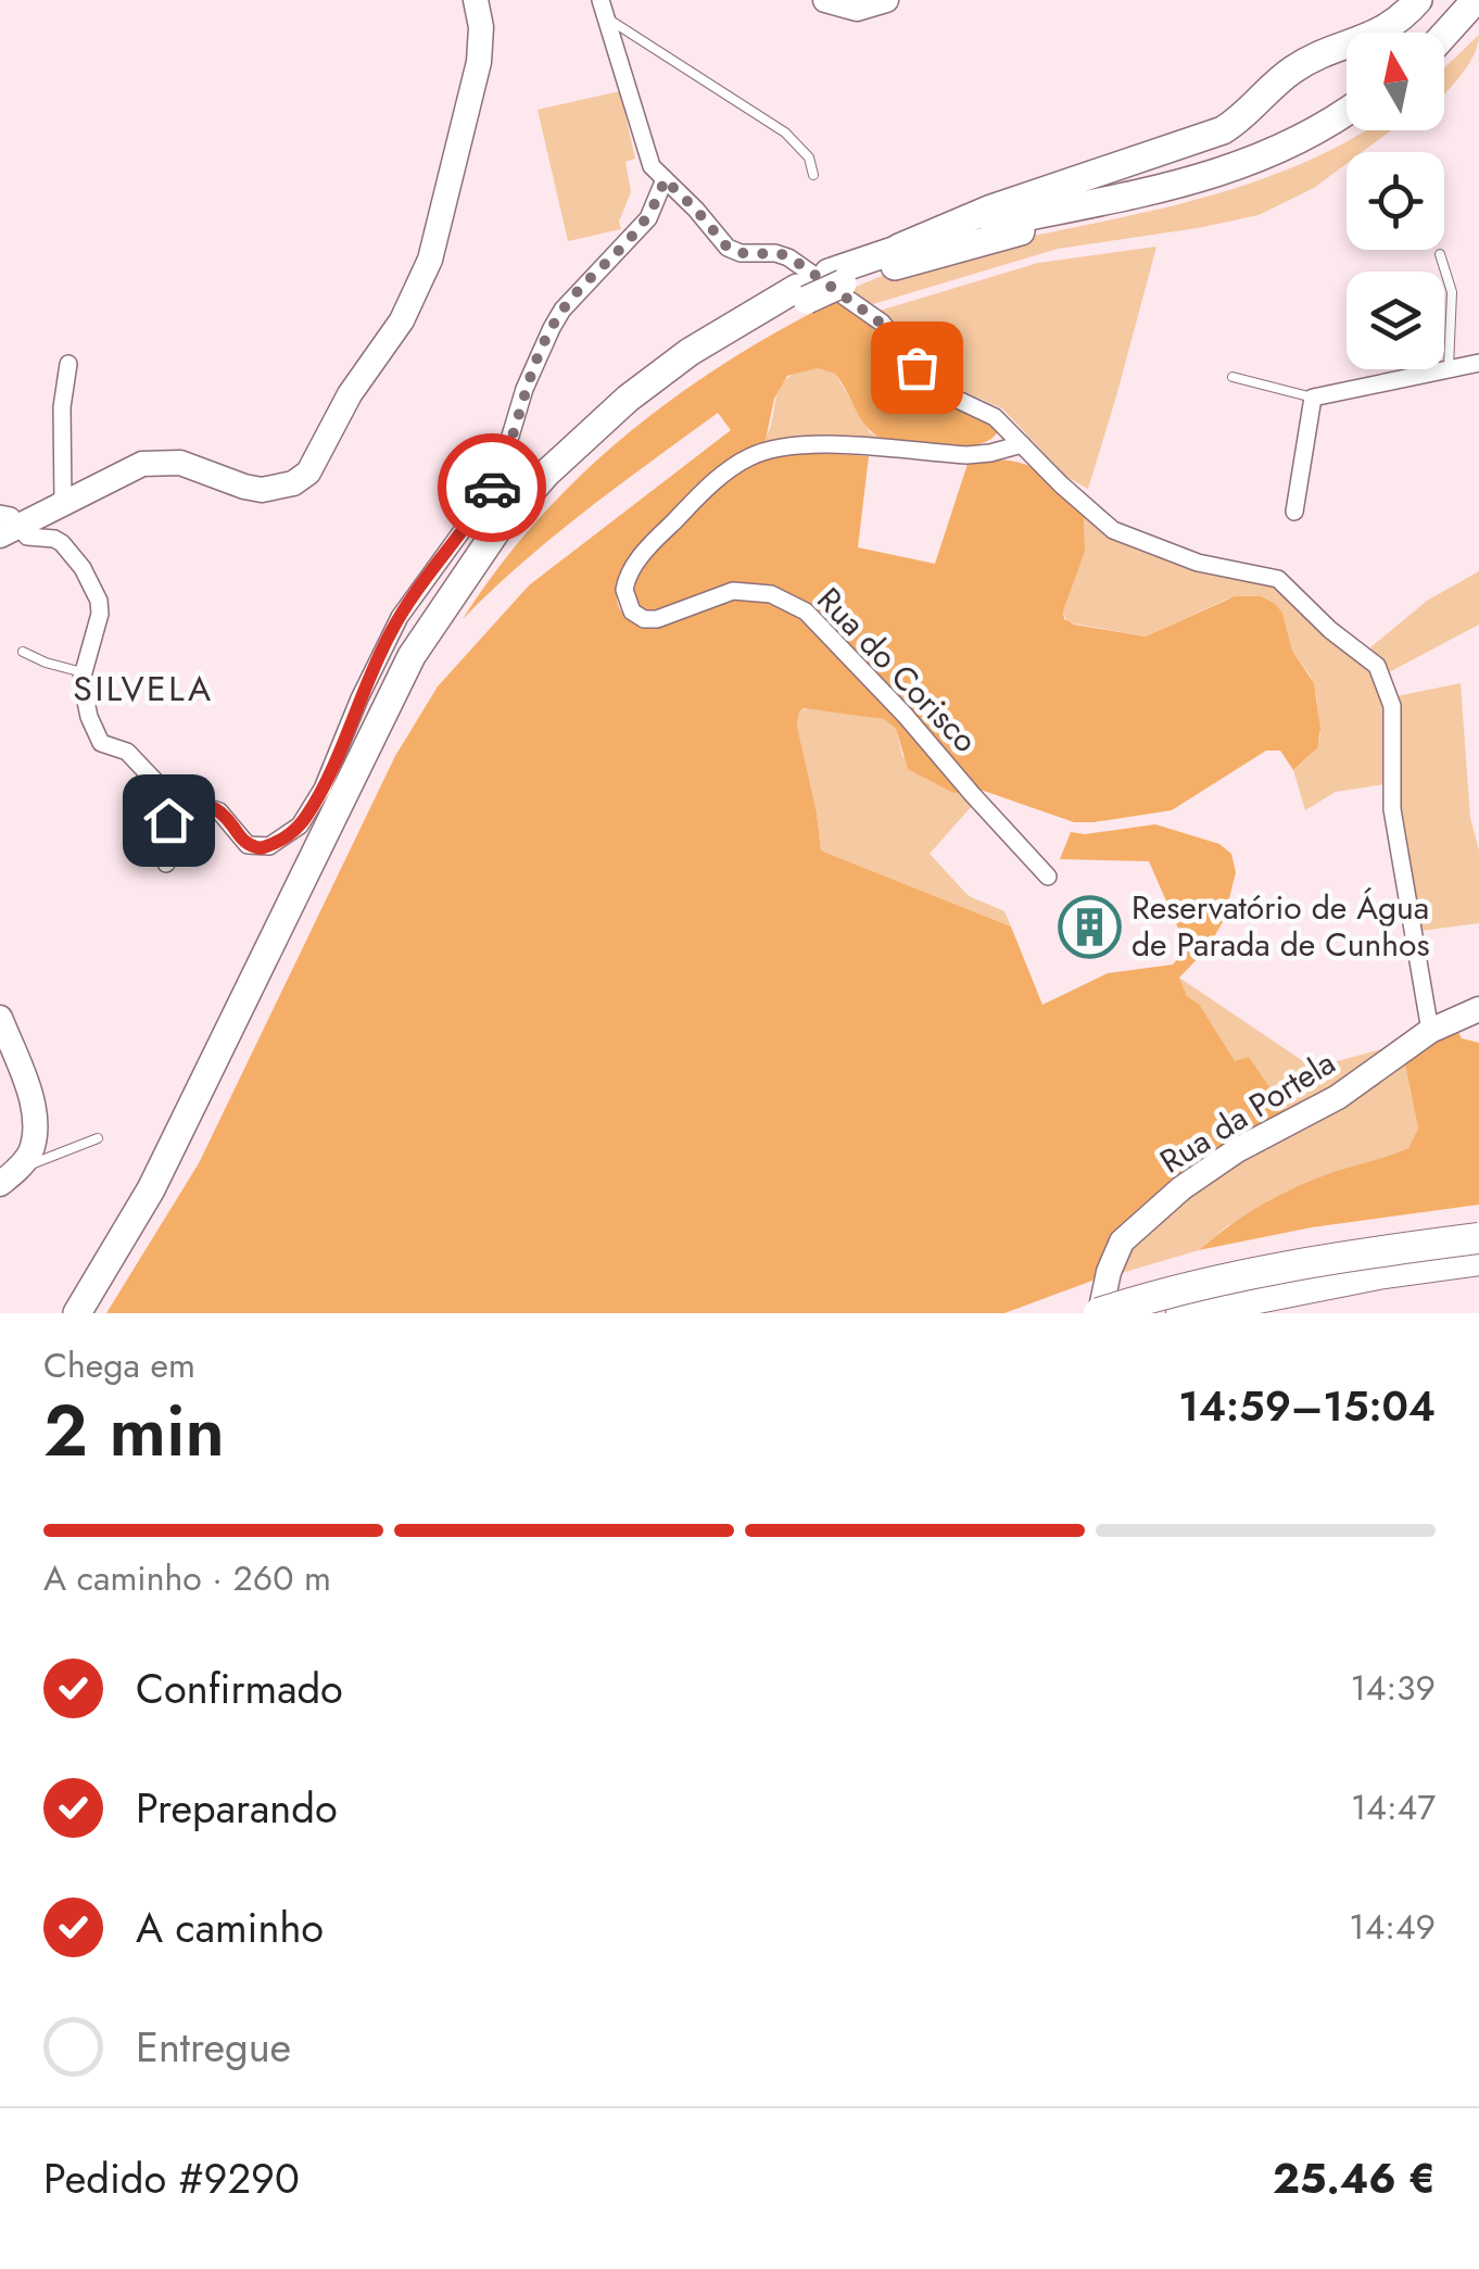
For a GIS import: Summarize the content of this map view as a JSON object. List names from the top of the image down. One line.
{"streets":{"main road":["Rua da Portela"],"street":["Rua do Corisco"]},"districts":["SILVELA"],"places":{"building":["Reservatório de Água de Parada de Cunhos"]},"north":"top","page":{"heading":["2 min","Chega em","14:59–15:04"],"panel":["Pedido #9290","25.46 €"],"bar":"A caminho · 260 m","list":[["Confirmado","14:39"],["Preparando","14:47"],["A caminho","14:49"],"Entregue"]}}
